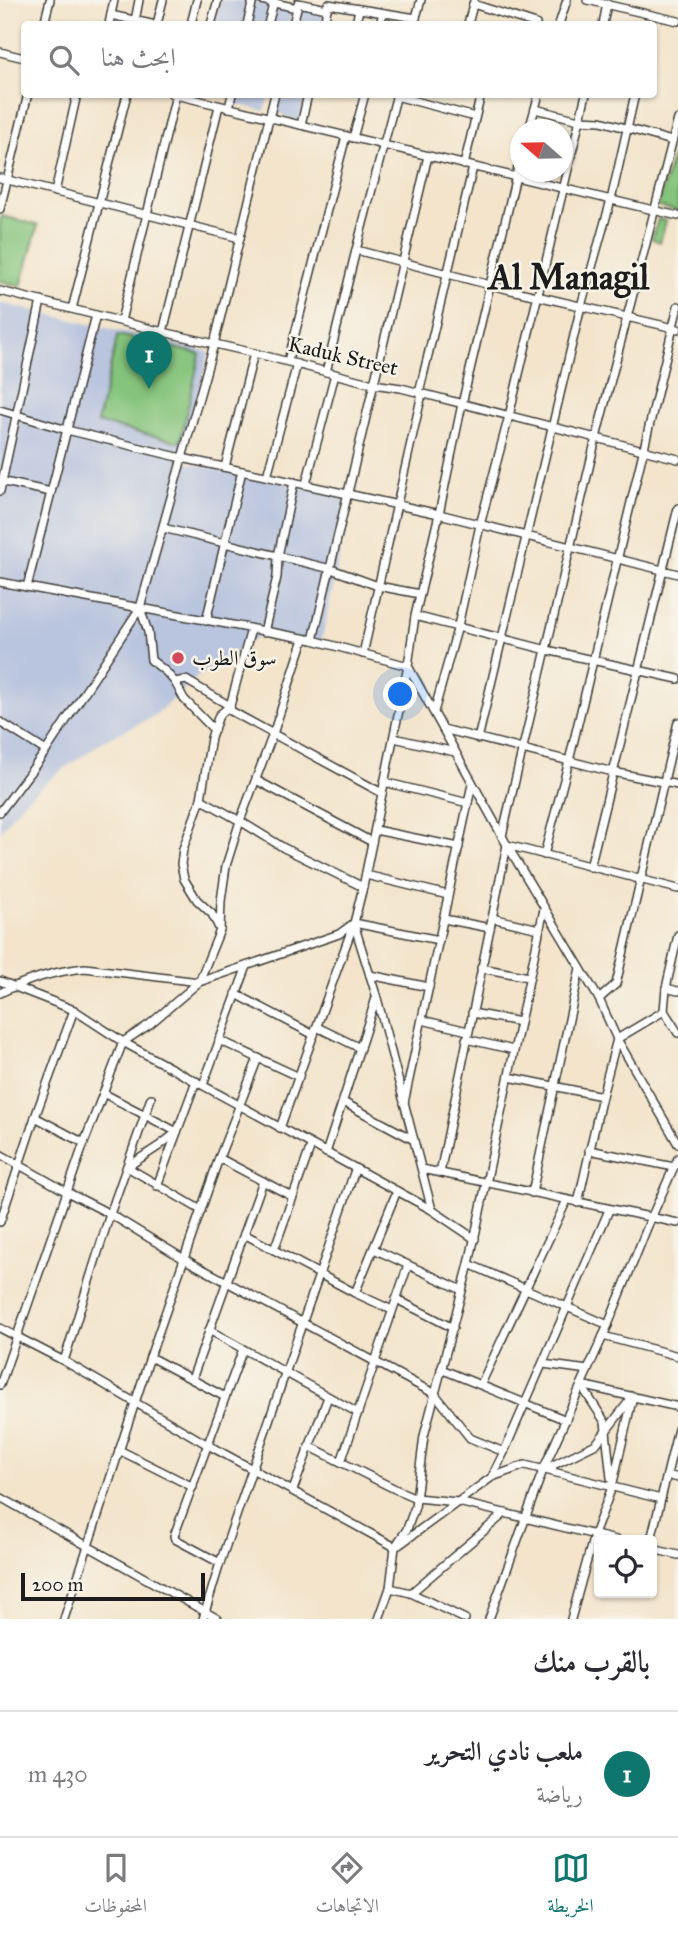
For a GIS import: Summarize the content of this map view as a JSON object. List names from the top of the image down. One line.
{"streets":{"street":["Kaduk Street"]},"districts":["Al Managil"],"places":["سوق الطوب"],"scale_bar":"200 m","north":"left","page":{"search":"ابحث هنا","pins":"1","scale":"200 m","heading":"بالقرب منك","list":[{"mark":"1","name":"ملعب نادي التحرير","note":"رياضة","value":"430 m"}],"nav":["الخريطة","الاتجاهات","المحفوظات"]}}
